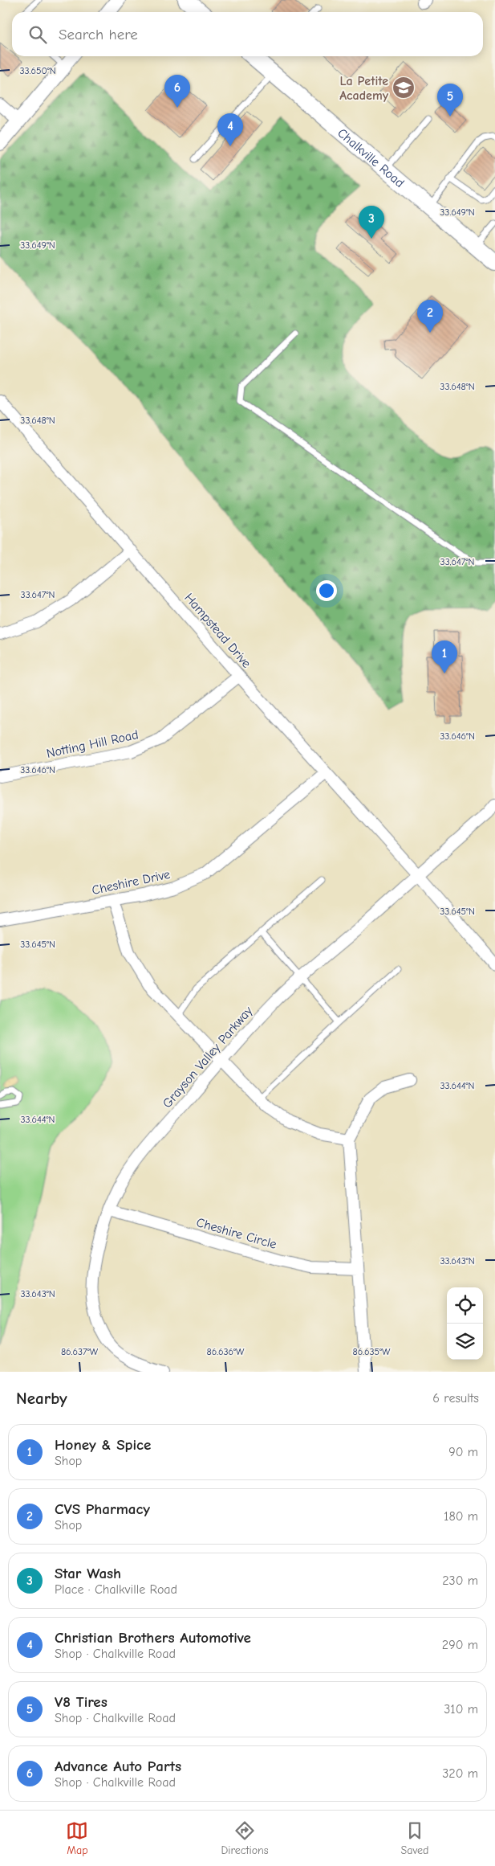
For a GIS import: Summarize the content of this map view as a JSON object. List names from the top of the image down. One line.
{"streets":{"main road":["Chalkville Road"],"street":["Hampstead Drive","Notting Hill Road","Cheshire Drive","Grayson Valley Parkway","Cheshire Circle"]},"crossings":[["Hampstead Drive","Notting Hill Road"],["Hampstead Drive","Cheshire Drive"],["Hampstead Drive","Grayson Valley Parkway"],["Grayson Valley Parkway","Cheshire Circle"]],"places":{"school or university":["La Petite Academy"]},"page":{"search":"Search here","pins":["6","5","4","3","2","1"],"heading":["Nearby","6 results"],"list":[{"mark":"1","name":"Honey & Spice","note":"Shop","value":"90 m"},{"mark":"2","name":"CVS Pharmacy","note":"Shop","value":"180 m"},{"mark":"3","name":"Star Wash","note":"Place · Chalkville Road","value":"230 m"},{"mark":"4","name":"Christian Brothers Automotive","note":"Shop · Chalkville Road","value":"290 m"},{"mark":"5","name":"V8 Tires","note":"Shop · Chalkville Road","value":"310 m"},{"mark":"6","name":"Advance Auto Parts","note":"Shop · Chalkville Road","value":"320 m"}],"nav":["Map","Directions","Saved"]},"coordinates":["33.650°N","33.649°N","33.648°N","33.647°N","33.646°N","33.645°N","33.644°N","33.643°N","86.637°W","86.636°W","86.635°W"]}
